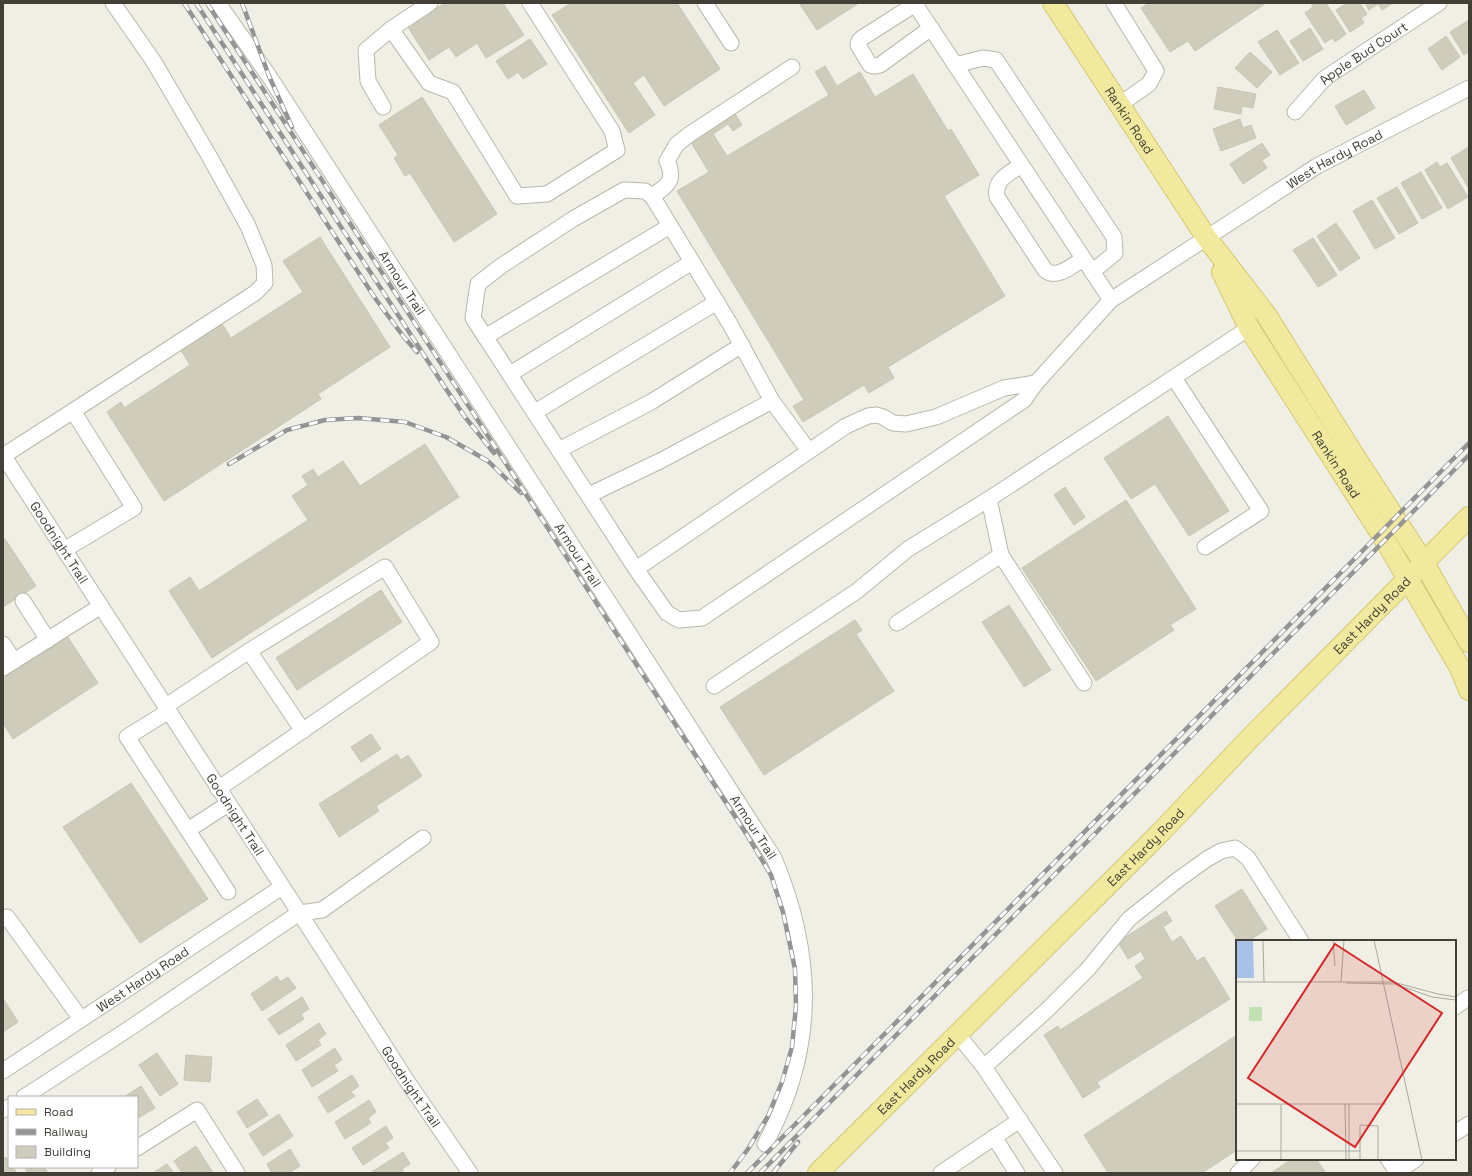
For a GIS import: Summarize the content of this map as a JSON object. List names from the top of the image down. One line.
{"streets":{"main road":["Rankin Road","East Hardy Road"],"street":["Apple Bud Court","West Hardy Road","Armour Trail","Goodnight Trail"]},"crossings":[["Rankin Road","West Hardy Road"],["Rankin Road","East Hardy Road"],["West Hardy Road","Goodnight Trail"]],"legend":["Road","Railway","Building"]}
